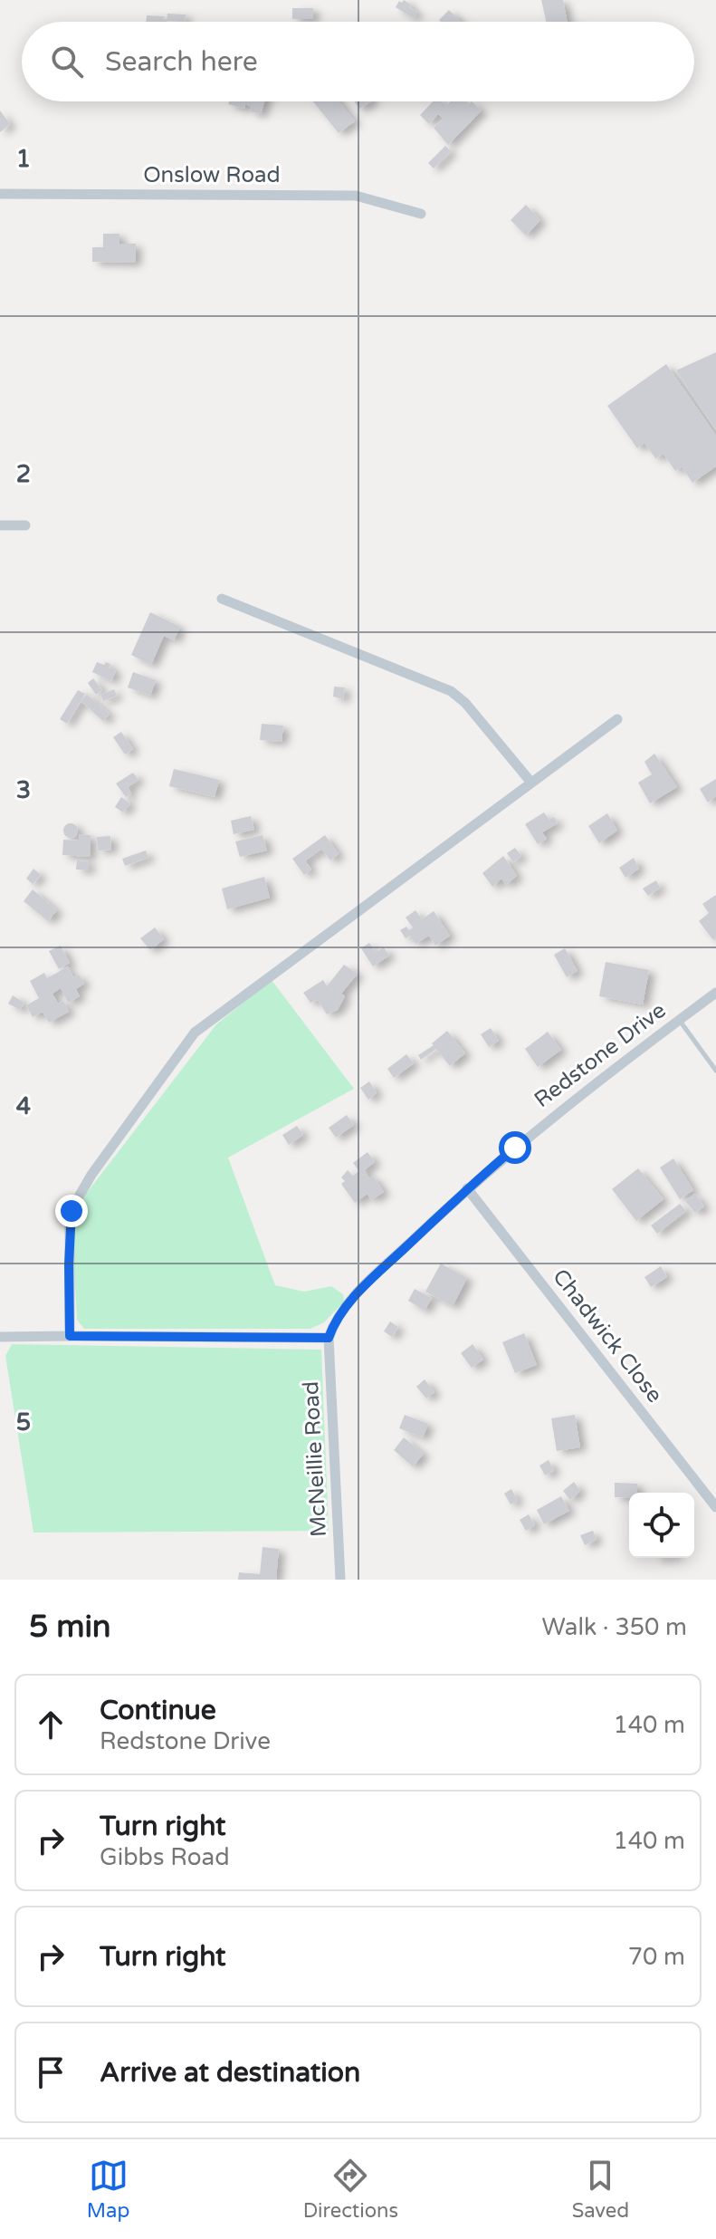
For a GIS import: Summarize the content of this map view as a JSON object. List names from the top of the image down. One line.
{"streets":{"street":["Onslow Road","Redstone Drive","Chadwick Close","McNeillie Road"]},"crossings":[["Redstone Drive","Chadwick Close"],["Redstone Drive","McNeillie Road"]],"page":{"search":"Search here","heading":["5 min","Walk · 350 m"],"list":[["Continue","Redstone Drive","140 m"],["Turn right","Gibbs Road","140 m"],["Turn right","70 m"],"Arrive at destination"],"nav":["Map","Directions","Saved"]},"grid":{"rows":["1","2","3","4","5"]}}
